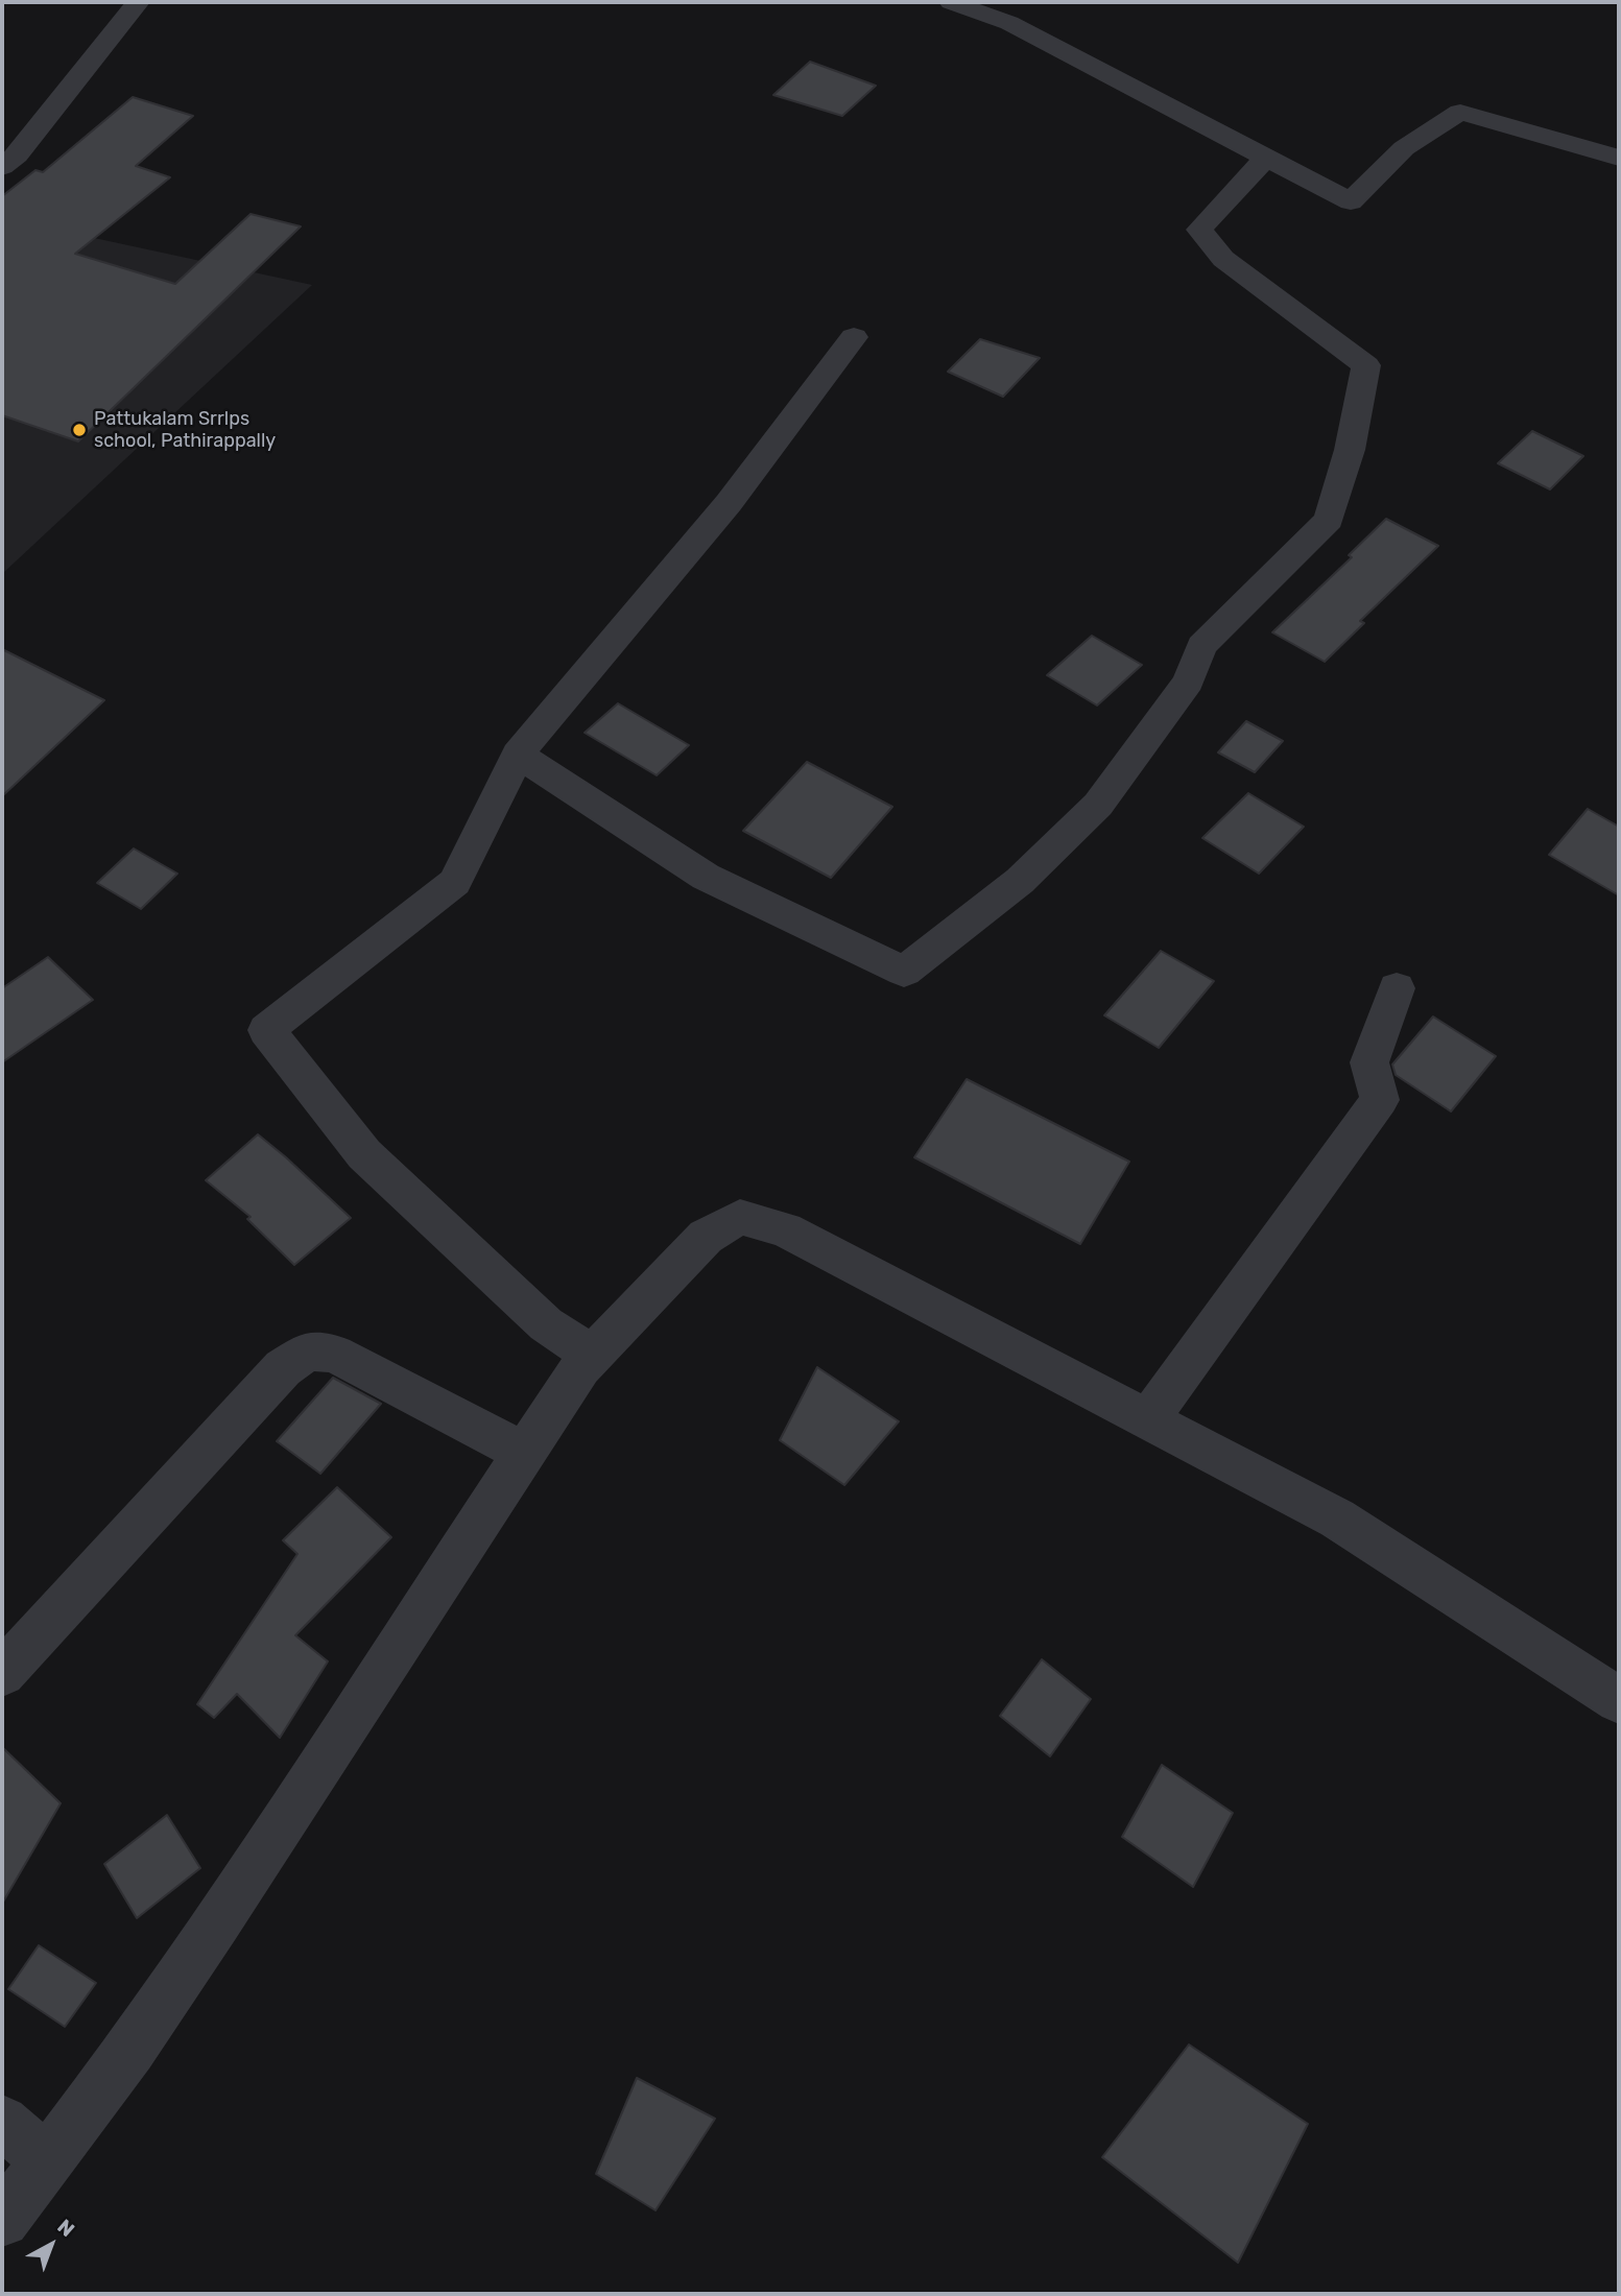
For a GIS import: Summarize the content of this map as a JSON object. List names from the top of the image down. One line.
{"places":["Pattukalam Srrlps school, Pathirappally"],"north":"top right"}
